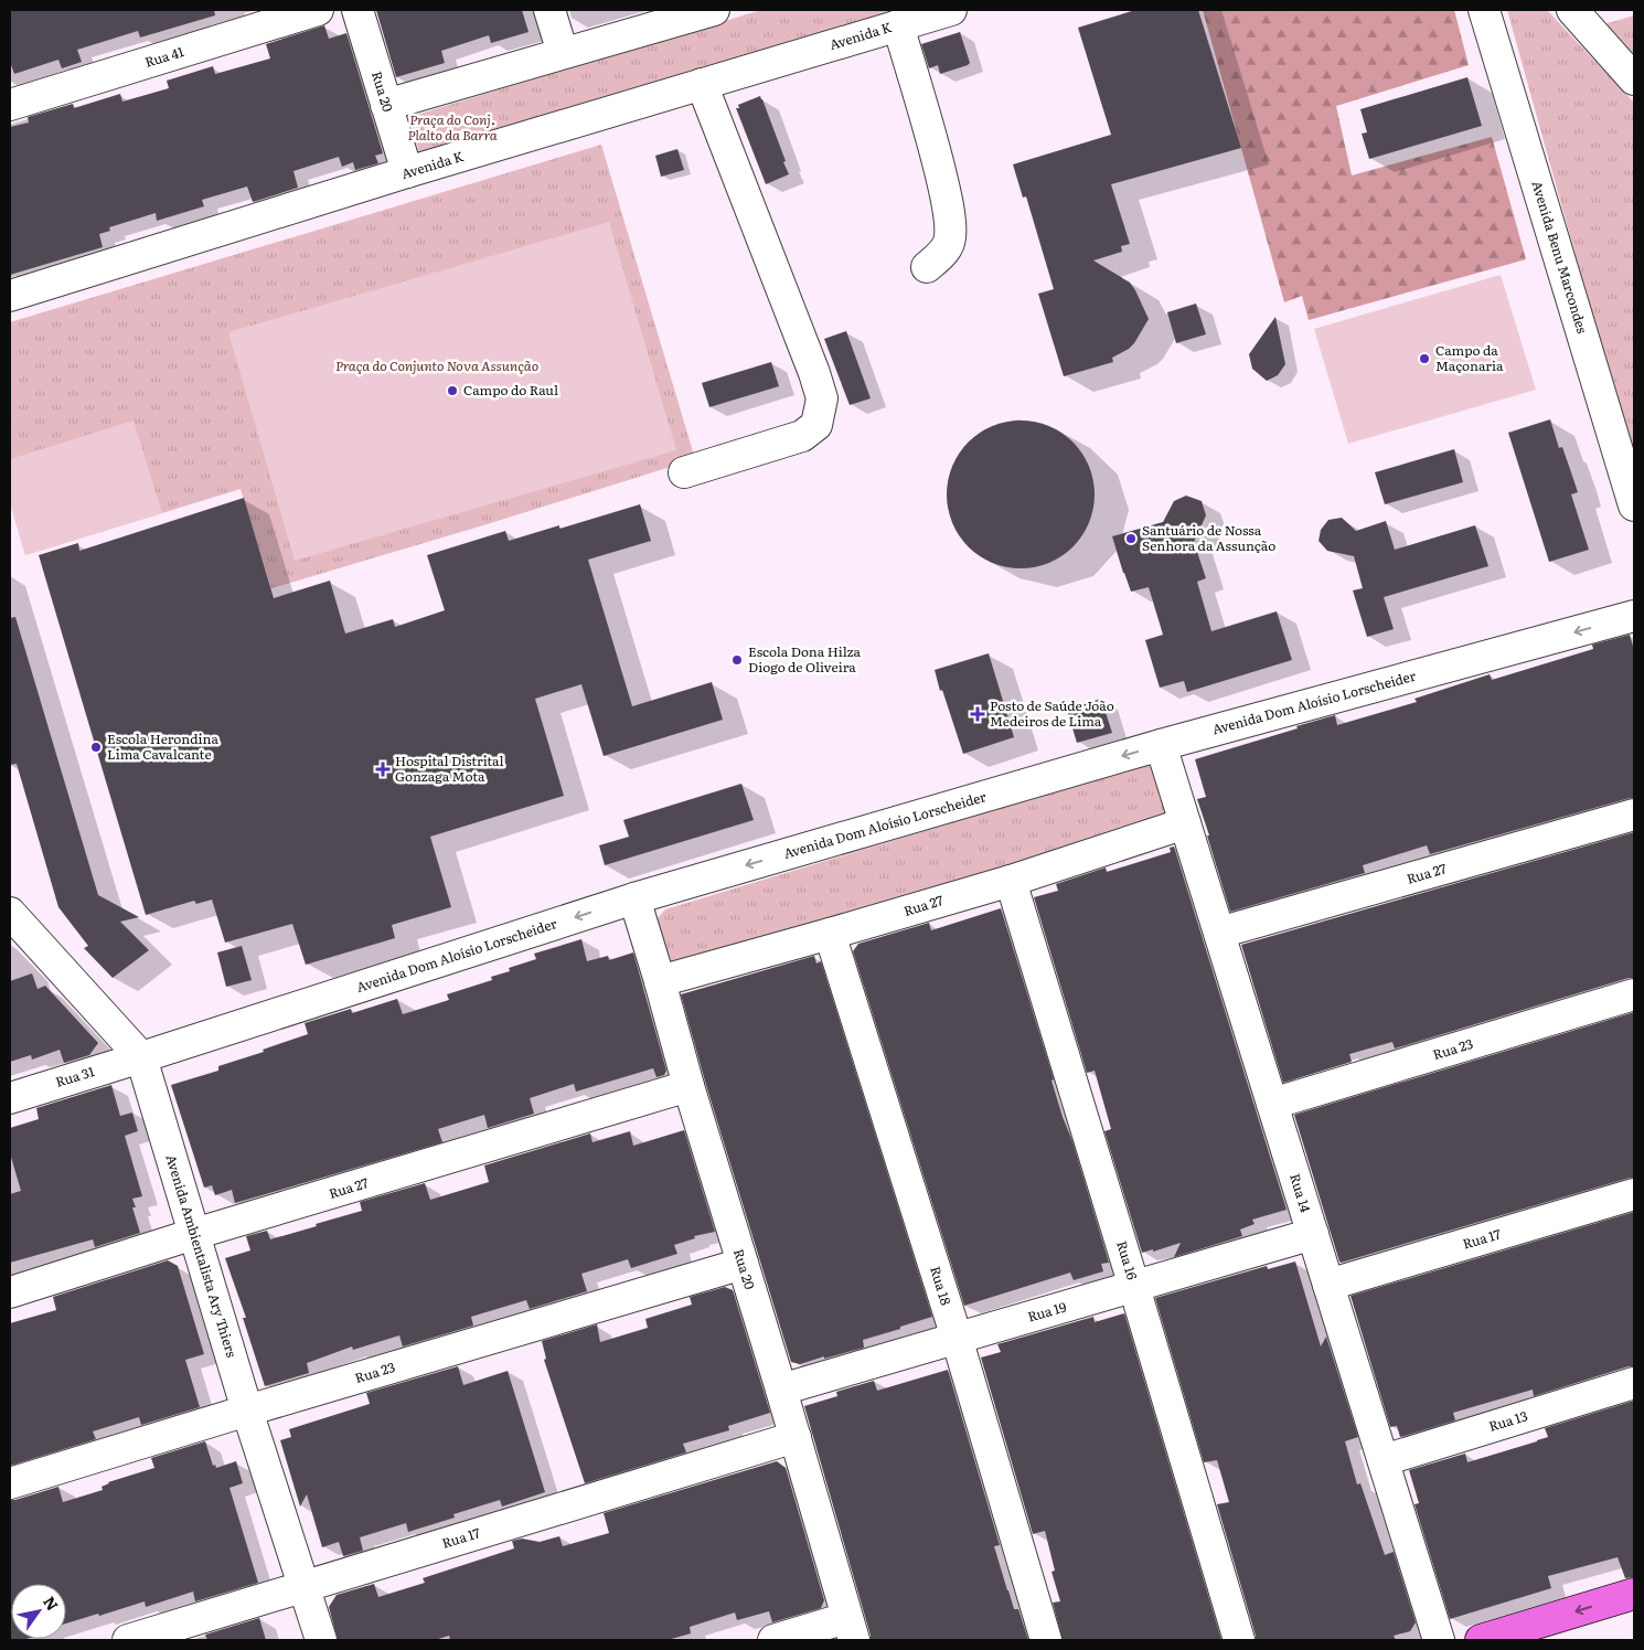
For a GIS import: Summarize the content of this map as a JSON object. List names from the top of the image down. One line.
{"streets":{"street":["Avenida K","Rua 41","Rua 20","Avenida Benu Marcondes","Avenida Dom Aloísio Lorscheider","Rua 27","Rua 23","Rua 31","Rua 14","Rua 17","Avenida Ambientalista Ary Thiers","Rua 16","Rua 18","Rua 19","Rua 13"]},"crossings":[["Avenida K","Rua 20"],["Rua 20","Avenida Dom Aloísio Lorscheider"],["Rua 20","Rua 27"],["Rua 20","Rua 23"],["Rua 20","Rua 17"],["Rua 20","Rua 19"],["Avenida Dom Aloísio Lorscheider","Rua 31"],["Avenida Dom Aloísio Lorscheider","Rua 14"],["Avenida Dom Aloísio Lorscheider","Avenida Ambientalista Ary Thiers"],["Rua 27","Rua 14"],["Rua 27","Avenida Ambientalista Ary Thiers"],["Rua 27","Rua 16"],["Rua 27","Rua 18"],["Rua 23","Rua 14"],["Rua 23","Avenida Ambientalista Ary Thiers"],["Rua 31","Avenida Ambientalista Ary Thiers"],["Rua 14","Rua 17"],["Rua 14","Rua 19"],["Rua 14","Rua 13"],["Rua 17","Avenida Ambientalista Ary Thiers"],["Rua 16","Rua 19"],["Rua 18","Rua 19"]],"one_way":["Avenida Dom Aloísio Lorscheider"],"parks":["Praça do Conj. Plalto da Barra","Praça do Conjunto Nova Assunção"],"places":{"other":["Campo da Maçonaria","Campo do Raul","Santuário de Nossa Senhora da Assunção","Escola Dona Hilza Diogo de Oliveira","Escola Herondina Lima Cavalcante"],"health":["Posto de Saúde João Medeiros de Lima","Hospital Distrital Gonzaga Mota"]},"north":"top right"}
